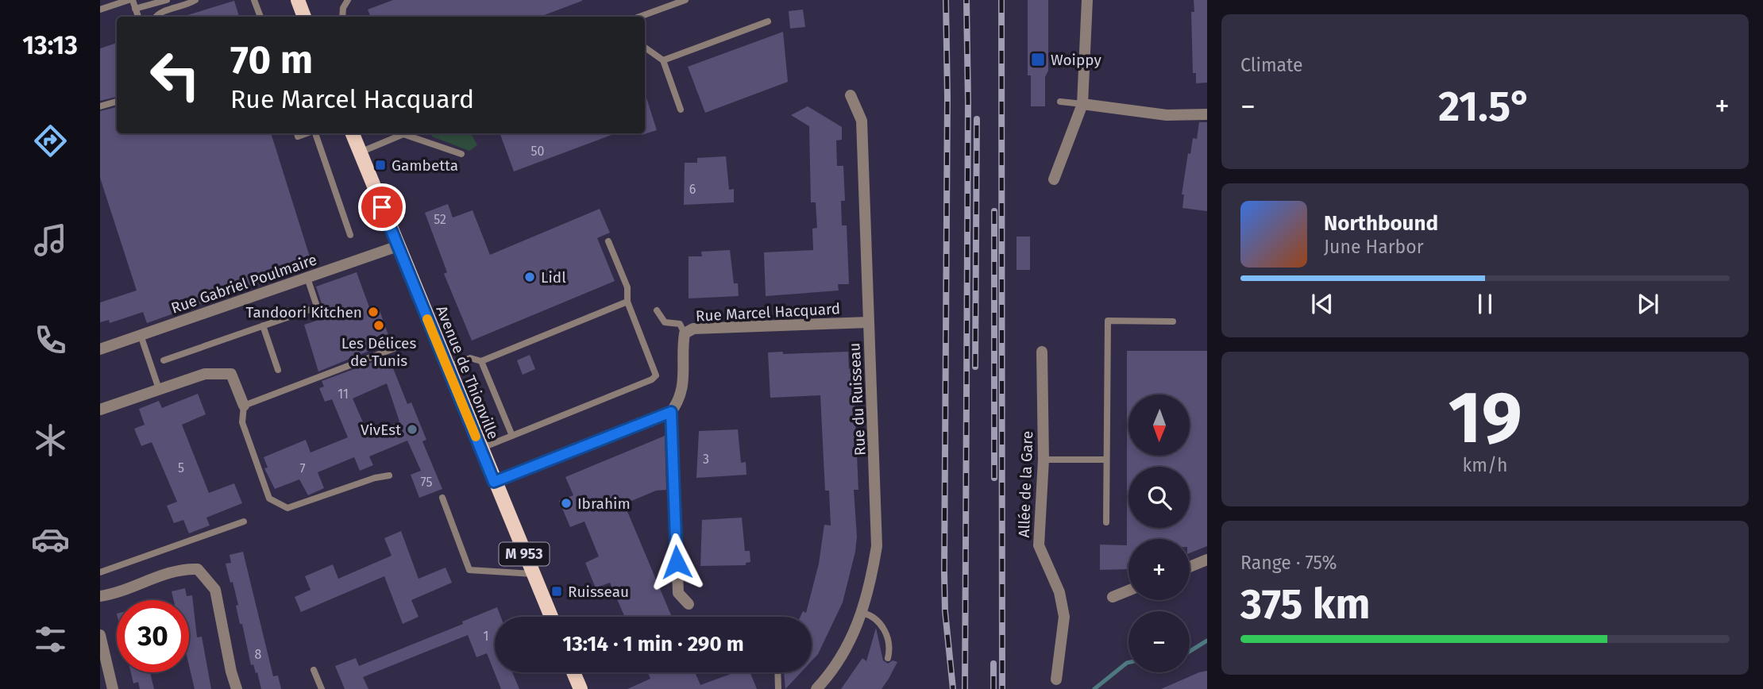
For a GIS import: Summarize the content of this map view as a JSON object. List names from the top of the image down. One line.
{"streets":{"main road":["Avenue de Thionville","M 953"],"street":["Rue Gabriel Poulmaire","Rue Marcel Hacquard","Rue du Ruisseau","Allée de la Gare"]},"crossings":[["Rue Gabriel Poulmaire","Avenue de Thionville"],["Rue Marcel Hacquard","Rue du Ruisseau"]],"places":{"transit":["Woippy","Gambetta","Ruisseau"],"other":["Lidl","Tandoori Kitchen","Les Délices de Tunis","VivEst","Ibrahim"]},"house_numbers":["50","6","52","11","3","5","7","75","1","8"],"north":"bottom","page":{"tabs":"13:13","tile":["Climate",["19","km/h"],["Range · 75%","375 km"]],"turn":["70 m","Rue Marcel Hacquard"],"heat":["−","21.5°","+"],"song":["Northbound","June Harbor"],"map_buttons":["+","−"],"limit":"30","trip":"13:14 · 1 min · 290 m"}}
